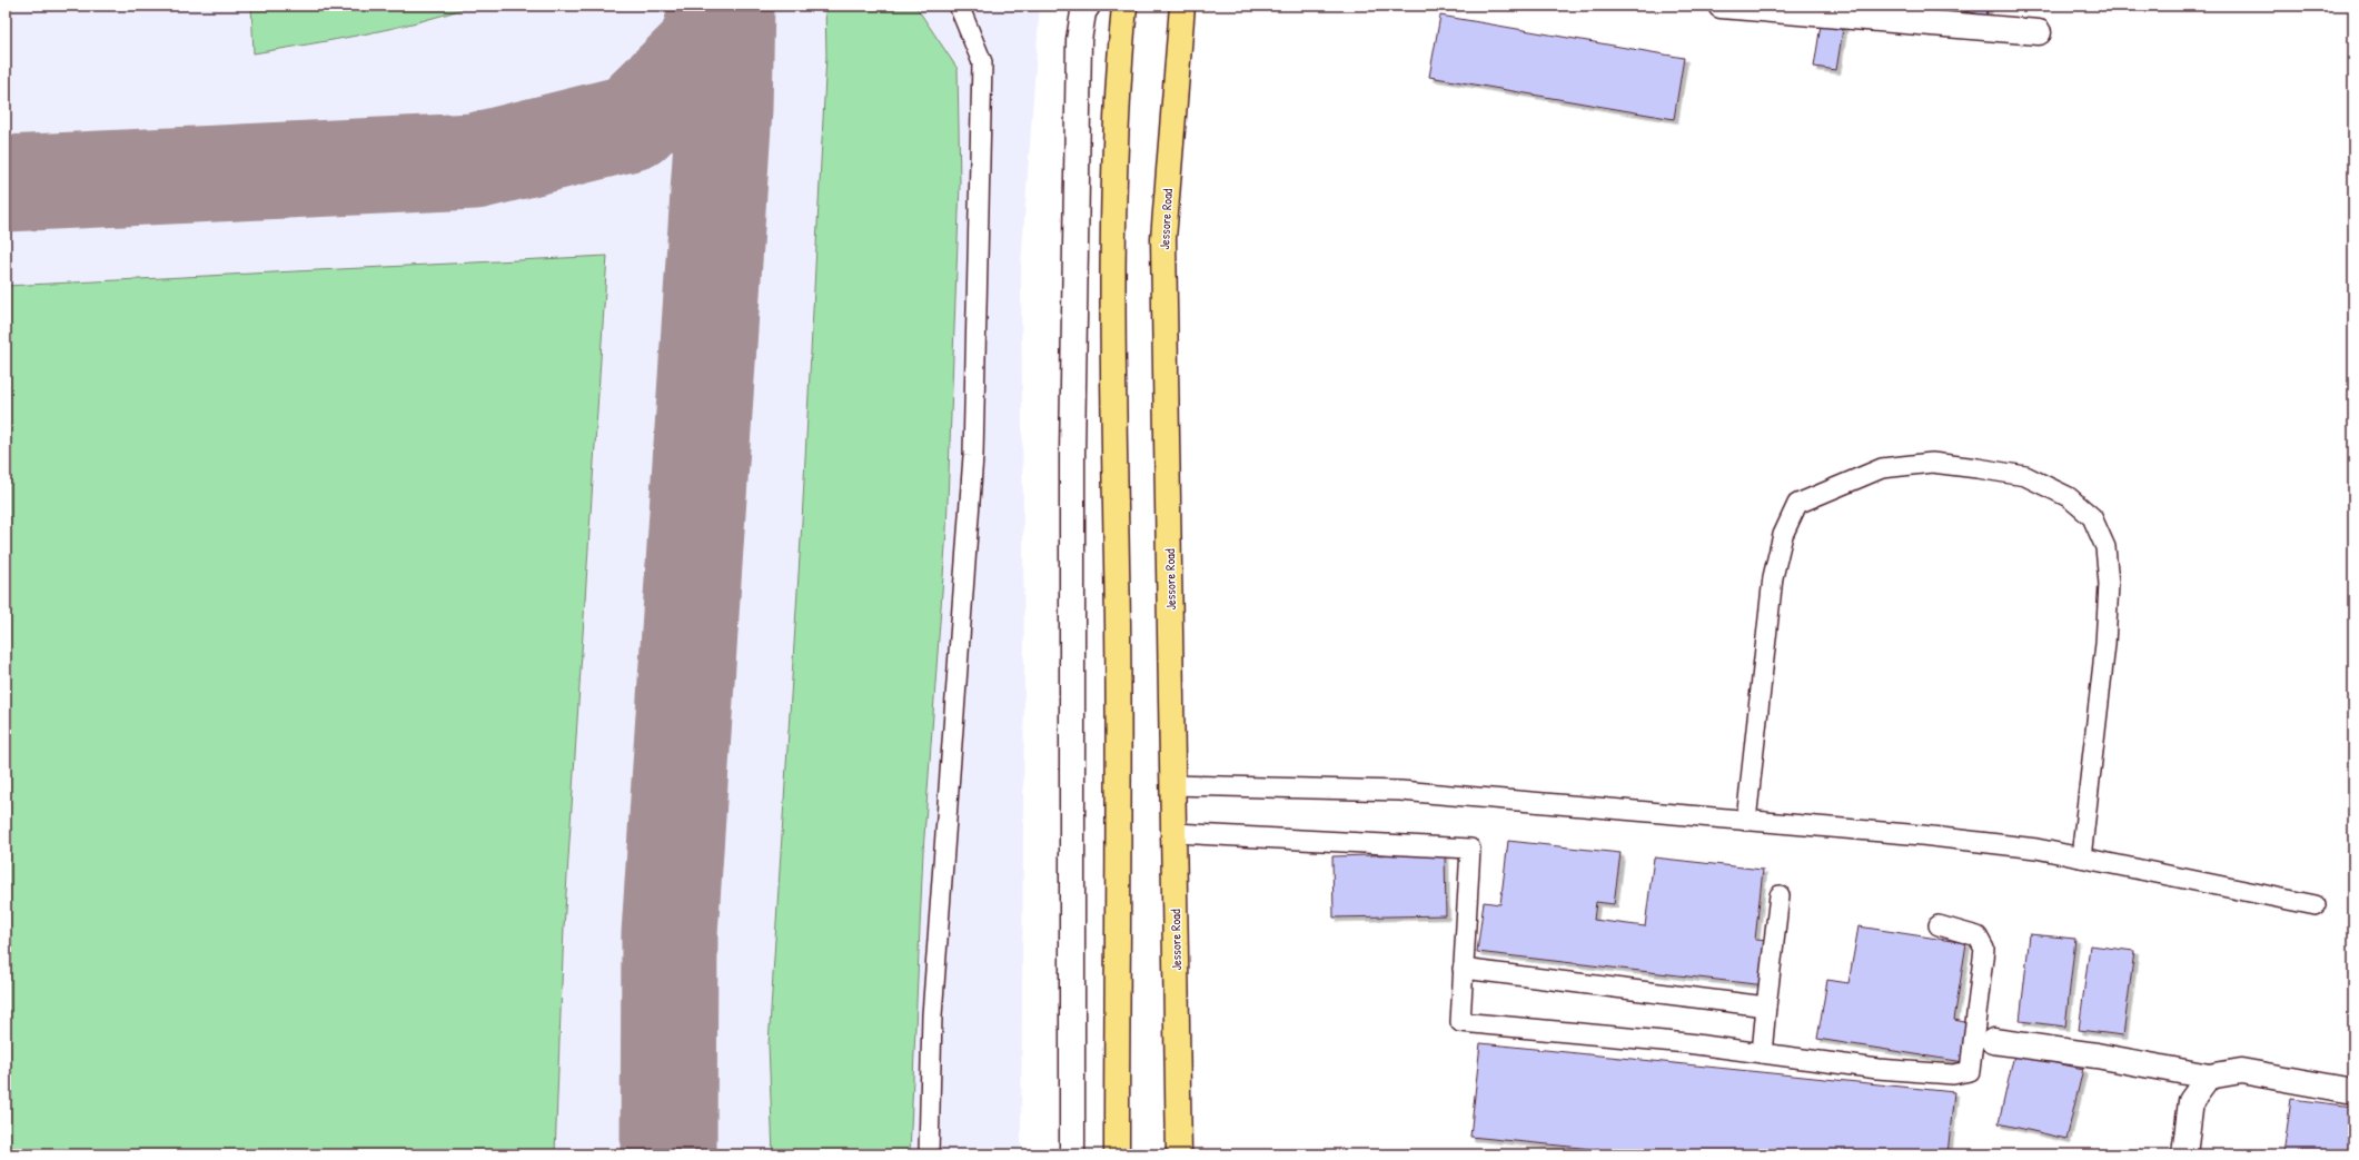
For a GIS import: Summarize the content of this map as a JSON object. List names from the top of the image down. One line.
{"streets":{"highway":["Jessore Road"]}}
